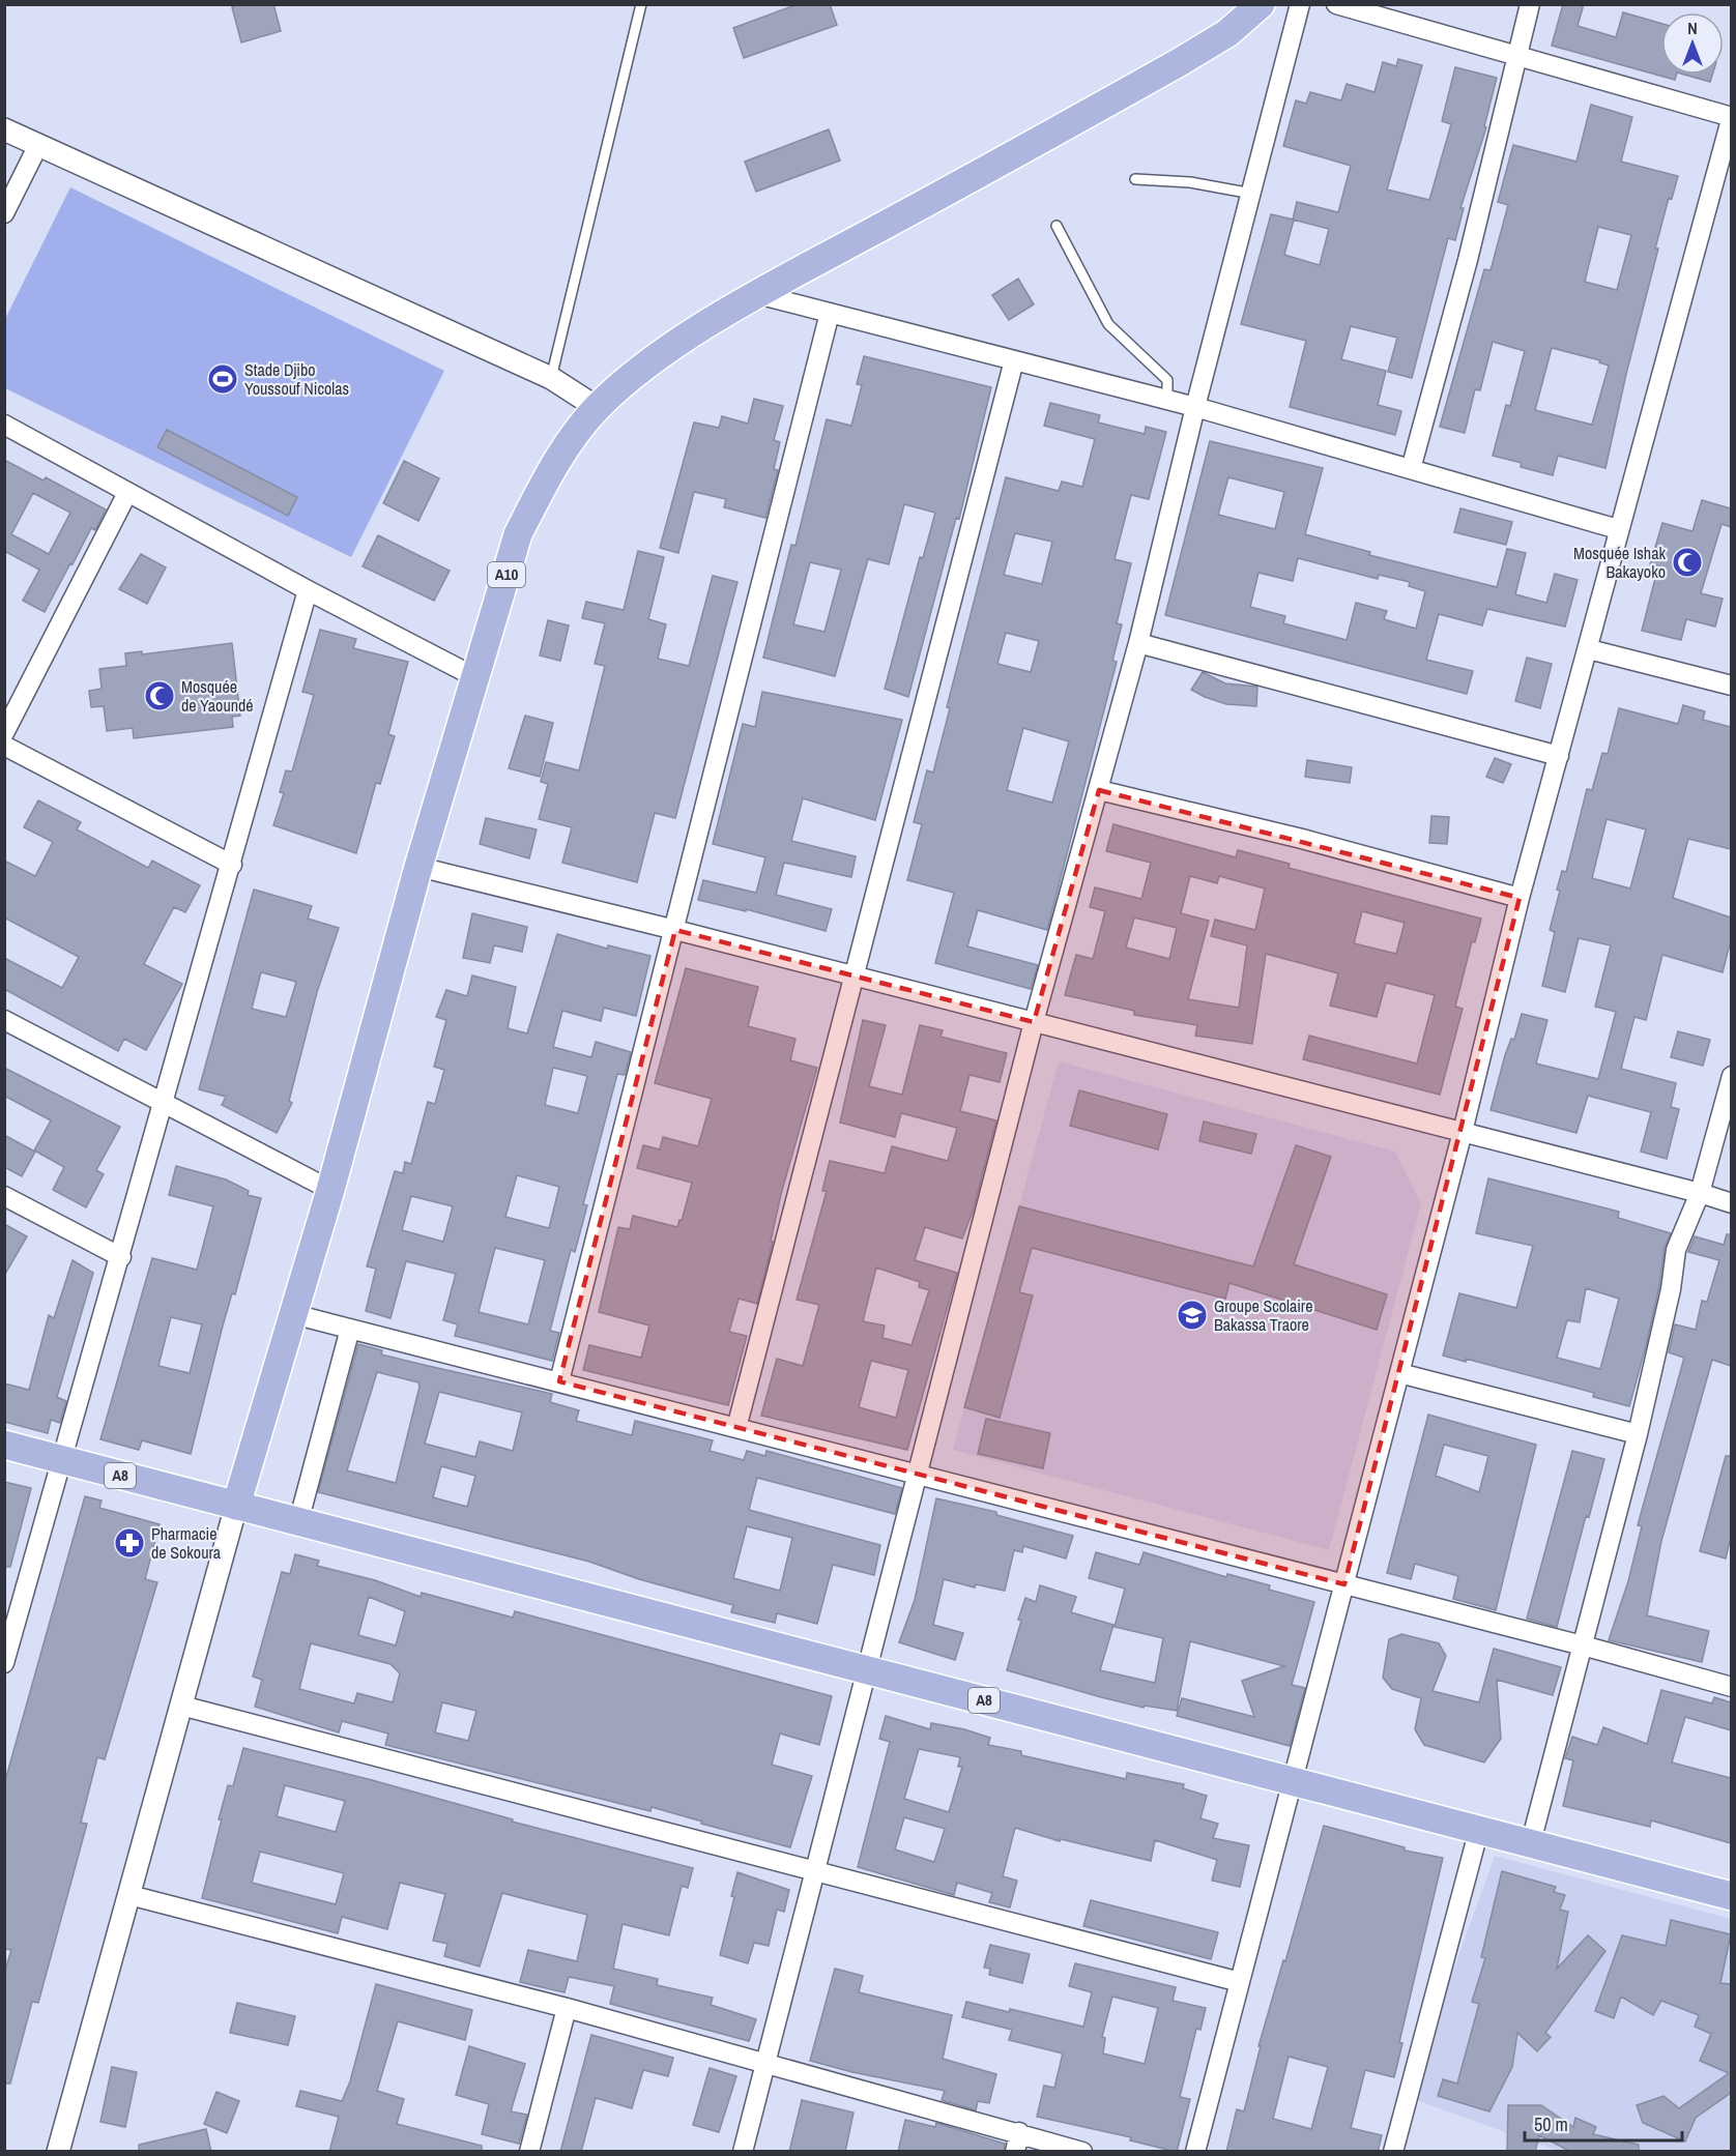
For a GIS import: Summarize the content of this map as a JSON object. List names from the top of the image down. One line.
{"streets":{"main road":["A10","A8"]},"crossings":[["A10","A8"]],"places":{"sports":["Stade Djibo Youssouf Nicolas"],"mosque":["Mosquée Ishak Bakayoko","Mosquée de Yaoundé"],"school or university":["Groupe Scolaire Bakassa Traore"],"pharmacy":["Pharmacie de Sokoura"]},"scale_bar":"50 m","north":"top"}
